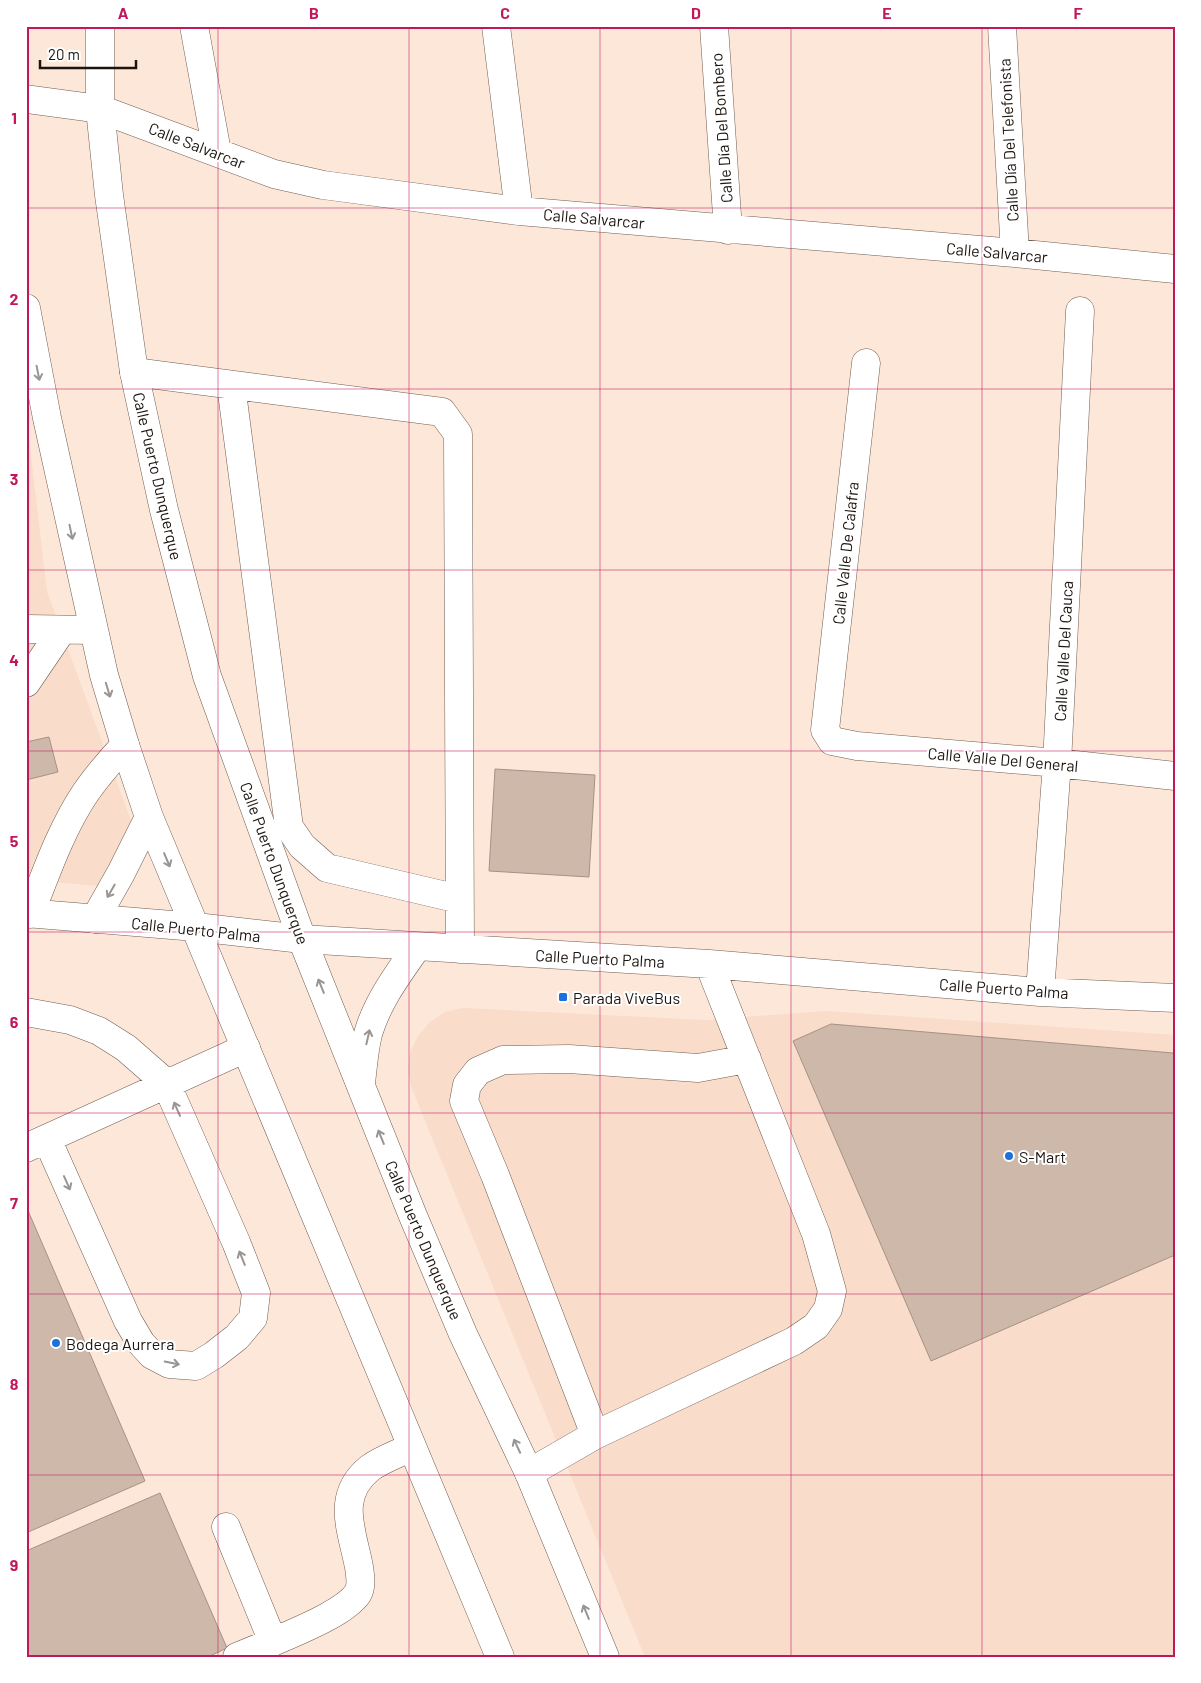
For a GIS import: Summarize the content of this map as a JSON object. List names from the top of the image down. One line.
{"streets":{"street":["Calle Día Del Bombero","Calle Día Del Telefonista","Calle Salvarcar","Calle Puerto Dunquerque","Calle Valle De Calafra","Calle Valle Del Cauca","Calle Valle Del General","Calle Puerto Palma"]},"crossings":[["Calle Día Del Bombero","Calle Salvarcar"],["Calle Día Del Telefonista","Calle Salvarcar"],["Calle Salvarcar","Calle Puerto Dunquerque"],["Calle Puerto Dunquerque","Calle Puerto Palma"],["Calle Valle De Calafra","Calle Valle Del General"],["Calle Valle Del Cauca","Calle Valle Del General"],["Calle Valle Del Cauca","Calle Puerto Palma"]],"places":{"transit":["Parada ViveBus"],"other":["S-Mart","Bodega Aurrera"]},"scale_bar":"20 m","grid":{"columns":["A","B","C","D","E","F"],"rows":["1","2","3","4","5","6","7","8","9"]}}
